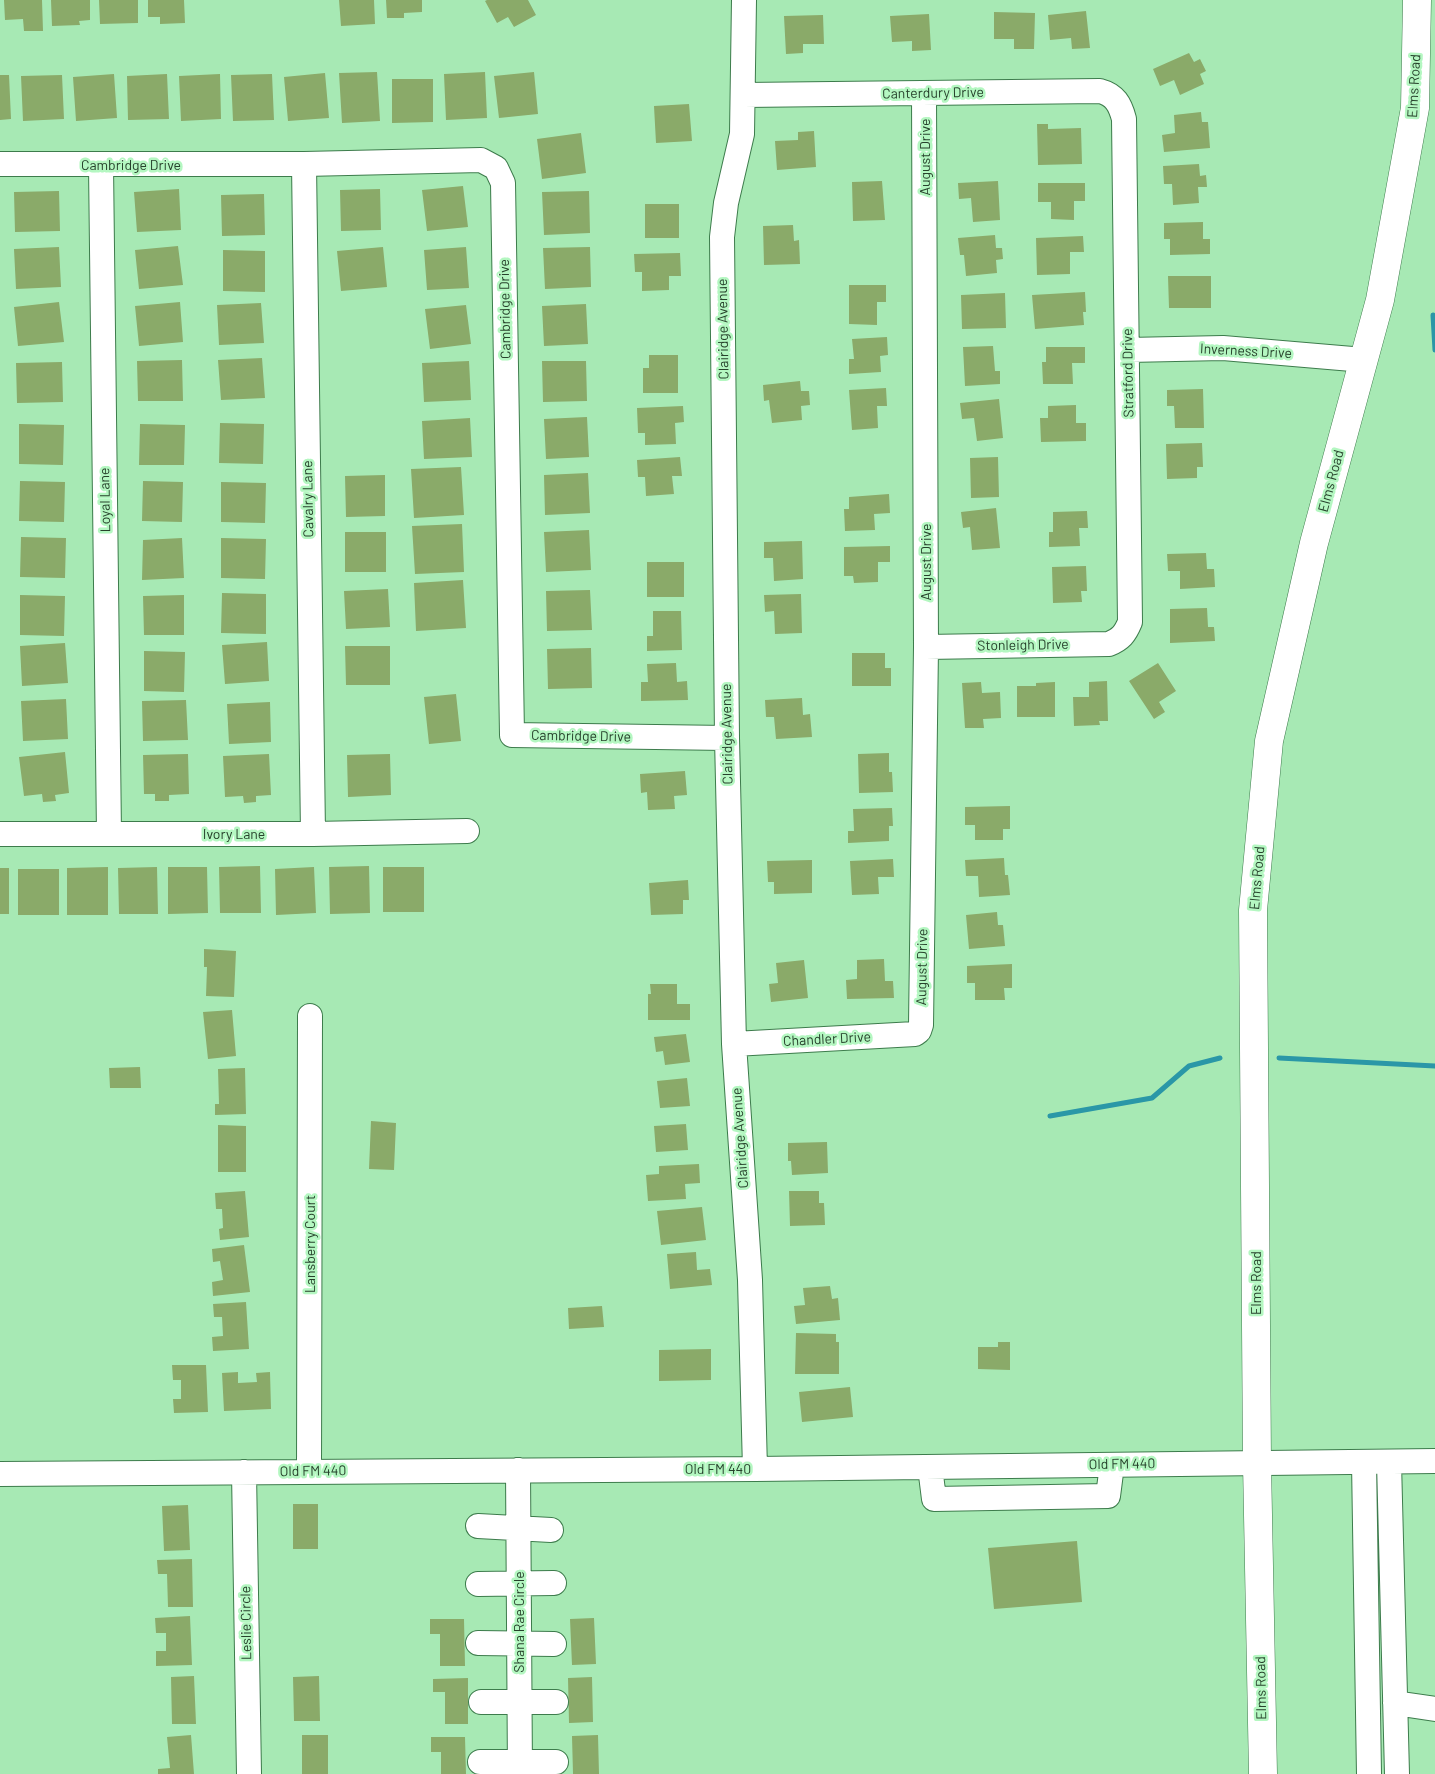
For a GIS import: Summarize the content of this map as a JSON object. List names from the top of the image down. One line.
{"streets":{"main road":["Elms Road"],"street":["Canterdury Drive","August Drive","Cambridge Drive","Clairidge Avenue","Inverness Drive","Stratford Drive","Cavalry Lane","Loyal Lane","Stonleigh Drive","Ivory Lane","Chandler Drive","Lansberry Court","Old FM 440","Shana Rae Circle","Leslie Circle"]},"crossings":[["Elms Road","Inverness Drive"],["Elms Road","Old FM 440"],["Canterdury Drive","August Drive"],["Canterdury Drive","Clairidge Avenue"],["Canterdury Drive","Stratford Drive"],["August Drive","Stonleigh Drive"],["August Drive","Chandler Drive"],["Cambridge Drive","Clairidge Avenue"],["Cambridge Drive","Cavalry Lane"],["Cambridge Drive","Loyal Lane"],["Clairidge Avenue","Chandler Drive"],["Clairidge Avenue","Old FM 440"],["Inverness Drive","Stratford Drive"],["Stratford Drive","Stonleigh Drive"],["Cavalry Lane","Ivory Lane"],["Loyal Lane","Ivory Lane"],["Lansberry Court","Old FM 440"],["Old FM 440","Shana Rae Circle"],["Old FM 440","Leslie Circle"]]}
